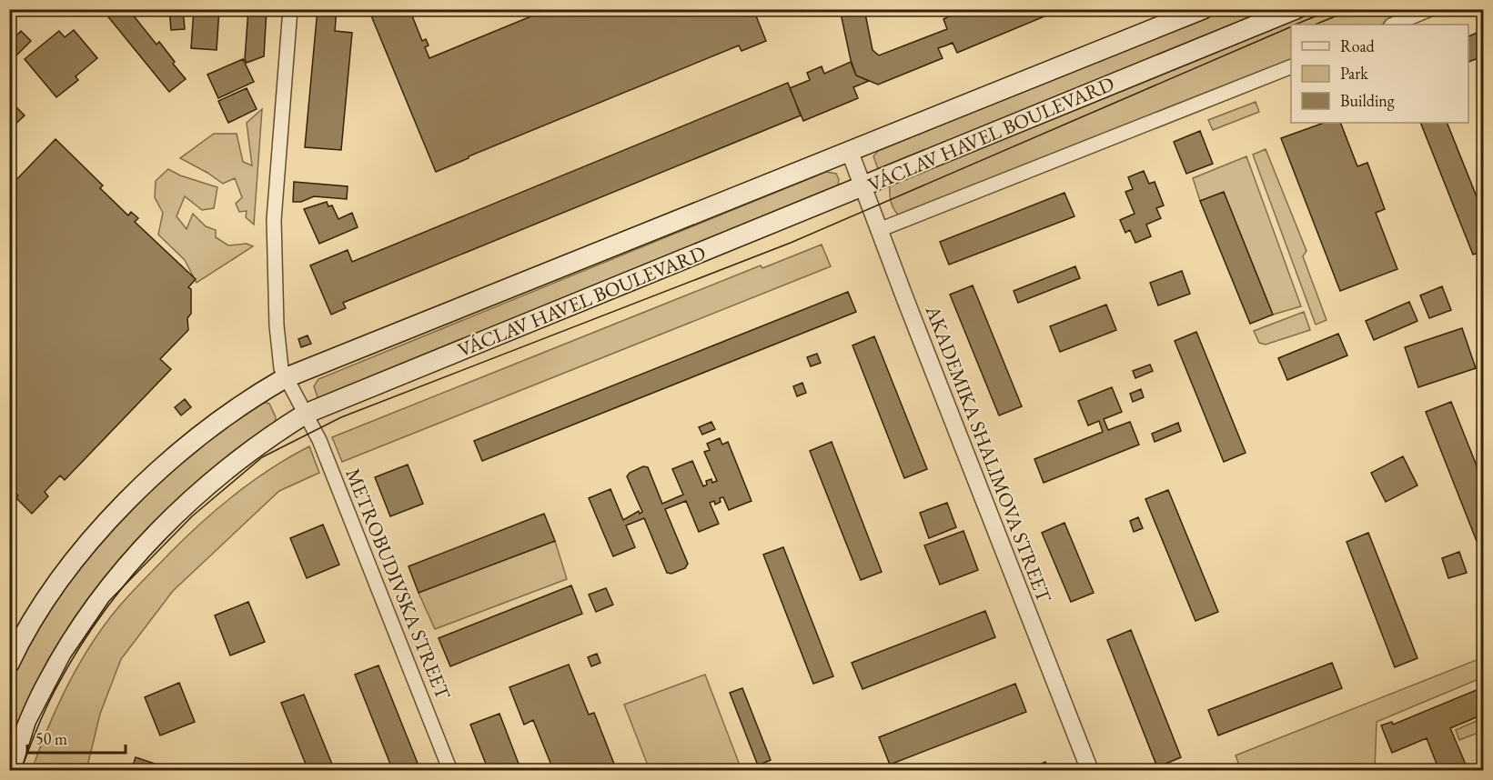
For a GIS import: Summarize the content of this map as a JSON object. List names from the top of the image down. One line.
{"streets":{"main road":["VÁCLAV HAVEL BOULEVARD"],"street":["AKADEMIKA SHALIMOVA STREET","METROBUDIVSKA STREET"]},"crossings":[["VÁCLAV HAVEL BOULEVARD","AKADEMIKA SHALIMOVA STREET"],["VÁCLAV HAVEL BOULEVARD","METROBUDIVSKA STREET"]],"legend":["Road","Park","Building"],"scale_bar":"50 m"}
